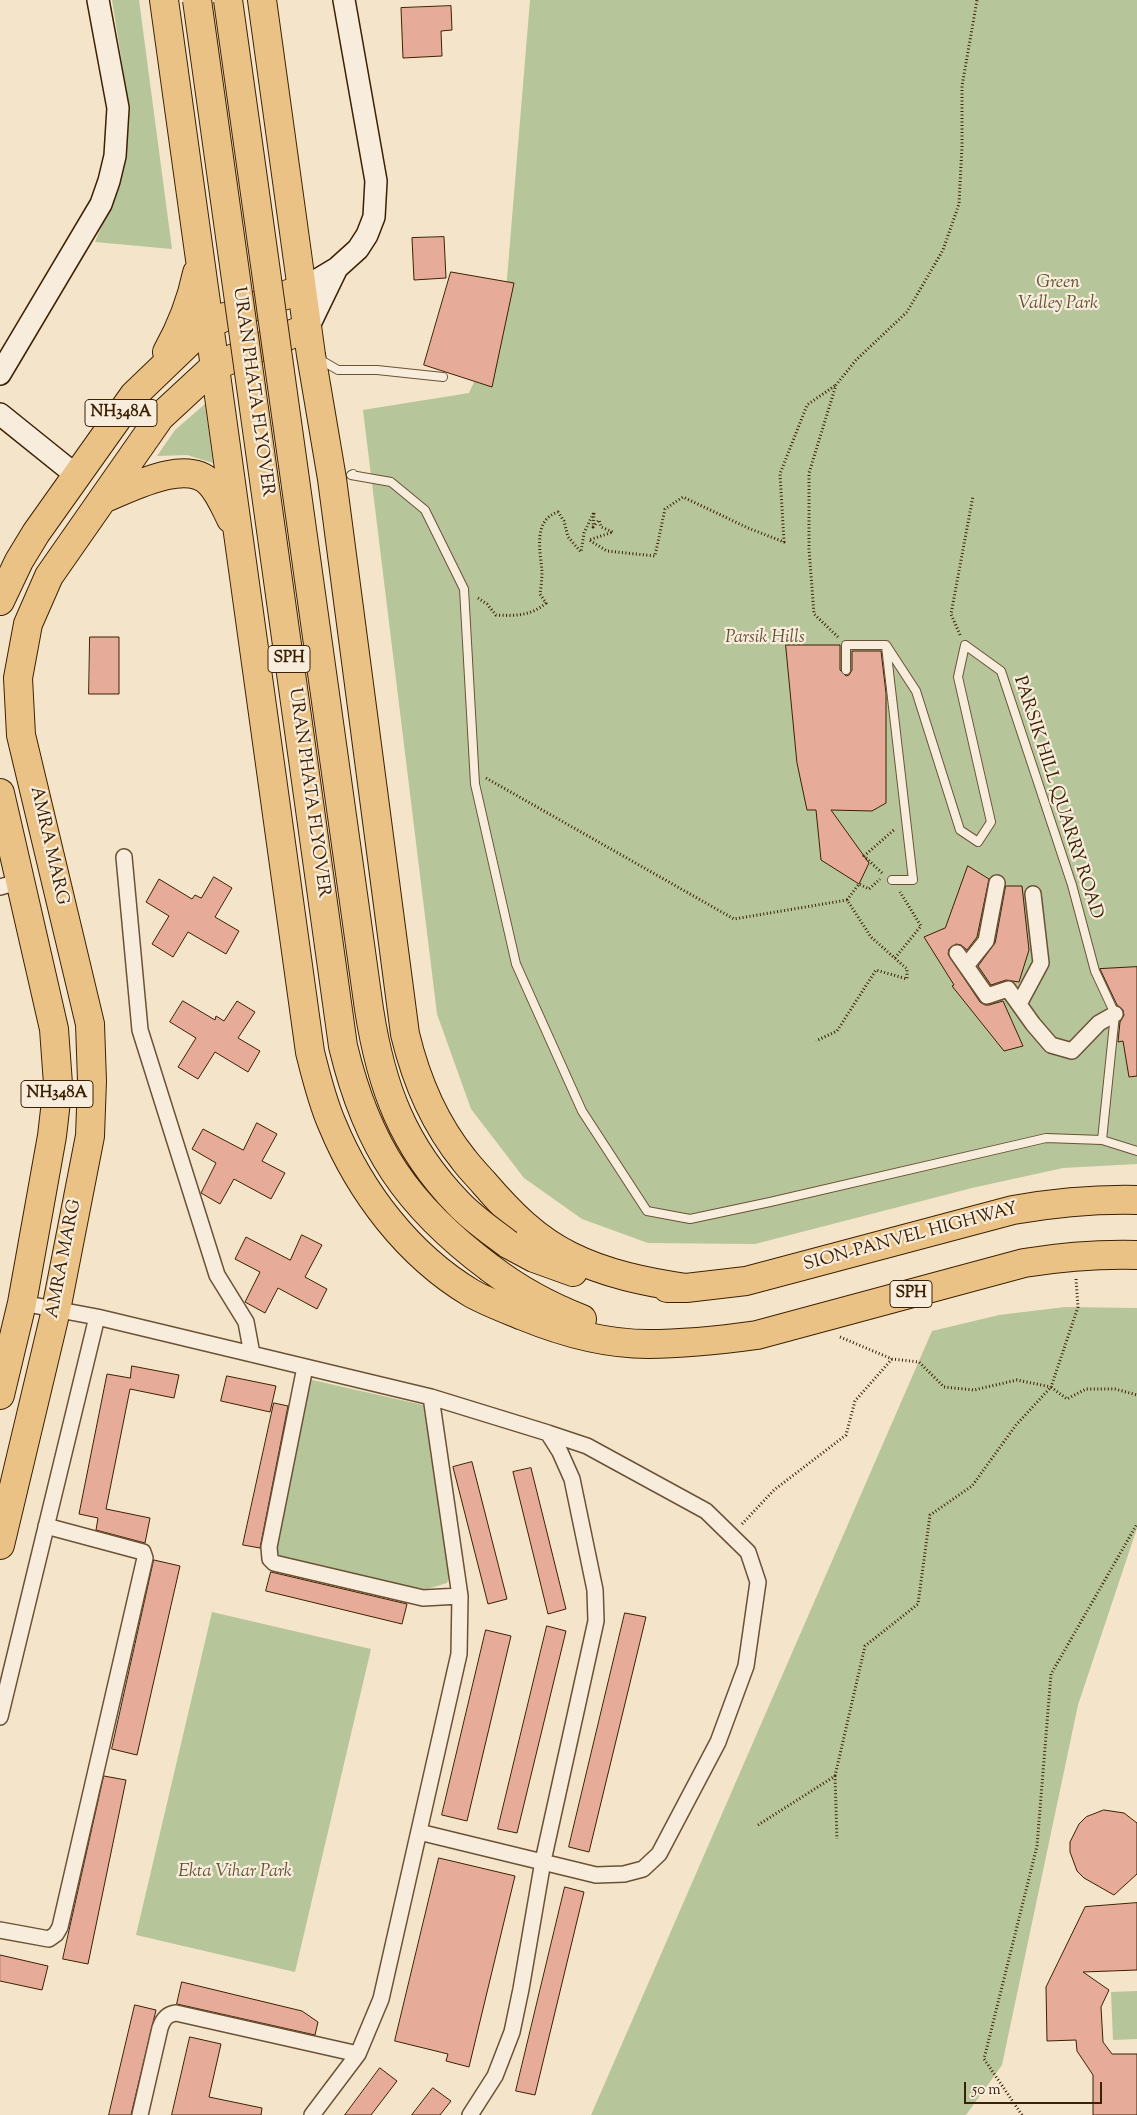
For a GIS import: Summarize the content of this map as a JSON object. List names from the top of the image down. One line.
{"streets":{"highway":["URAN PHATA FLYOVER","NH348A","SPH","AMRA MARG","SION-PANVEL HIGHWAY"],"lane":["PARSIK HILL QUARRY ROAD"]},"crossings":[["URAN PHATA FLYOVER","SPH"],["URAN PHATA FLYOVER","SION-PANVEL HIGHWAY"]],"parks":["Green Valley Park","Parsik Hills","Ekta Vihar Park"],"scale_bar":"50 m"}
